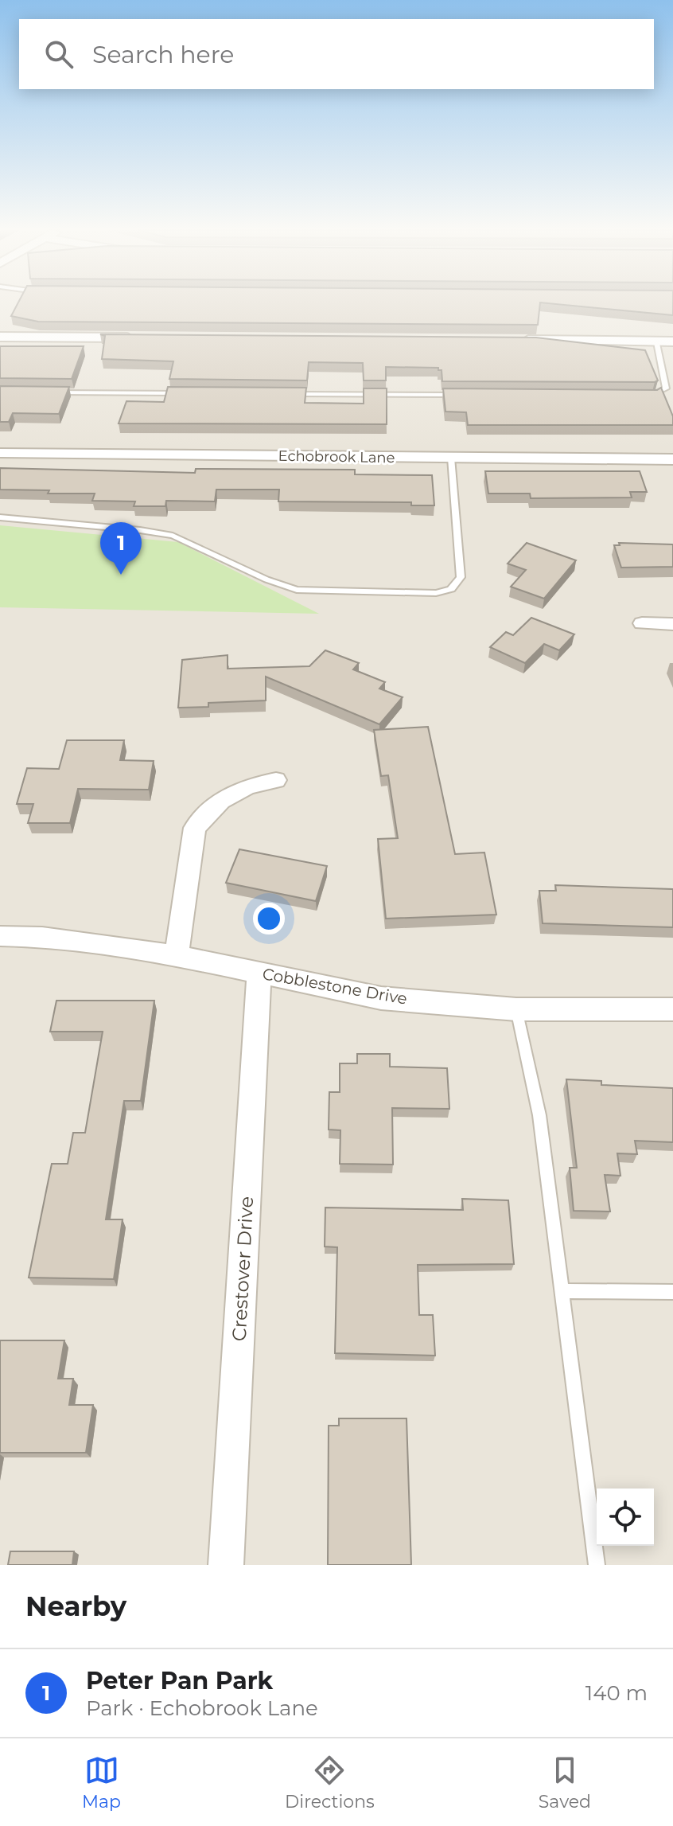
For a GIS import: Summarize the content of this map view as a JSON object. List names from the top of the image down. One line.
{"streets":{"street":["Echobrook Lane","Cobblestone Drive","Crestover Drive"]},"crossings":[["Cobblestone Drive","Crestover Drive"]],"page":{"search":"Search here","pins":"1","heading":"Nearby","list":[{"mark":"1","name":"Peter Pan Park","note":"Park · Echobrook Lane","value":"140 m"}],"nav":["Map","Directions","Saved"]}}
